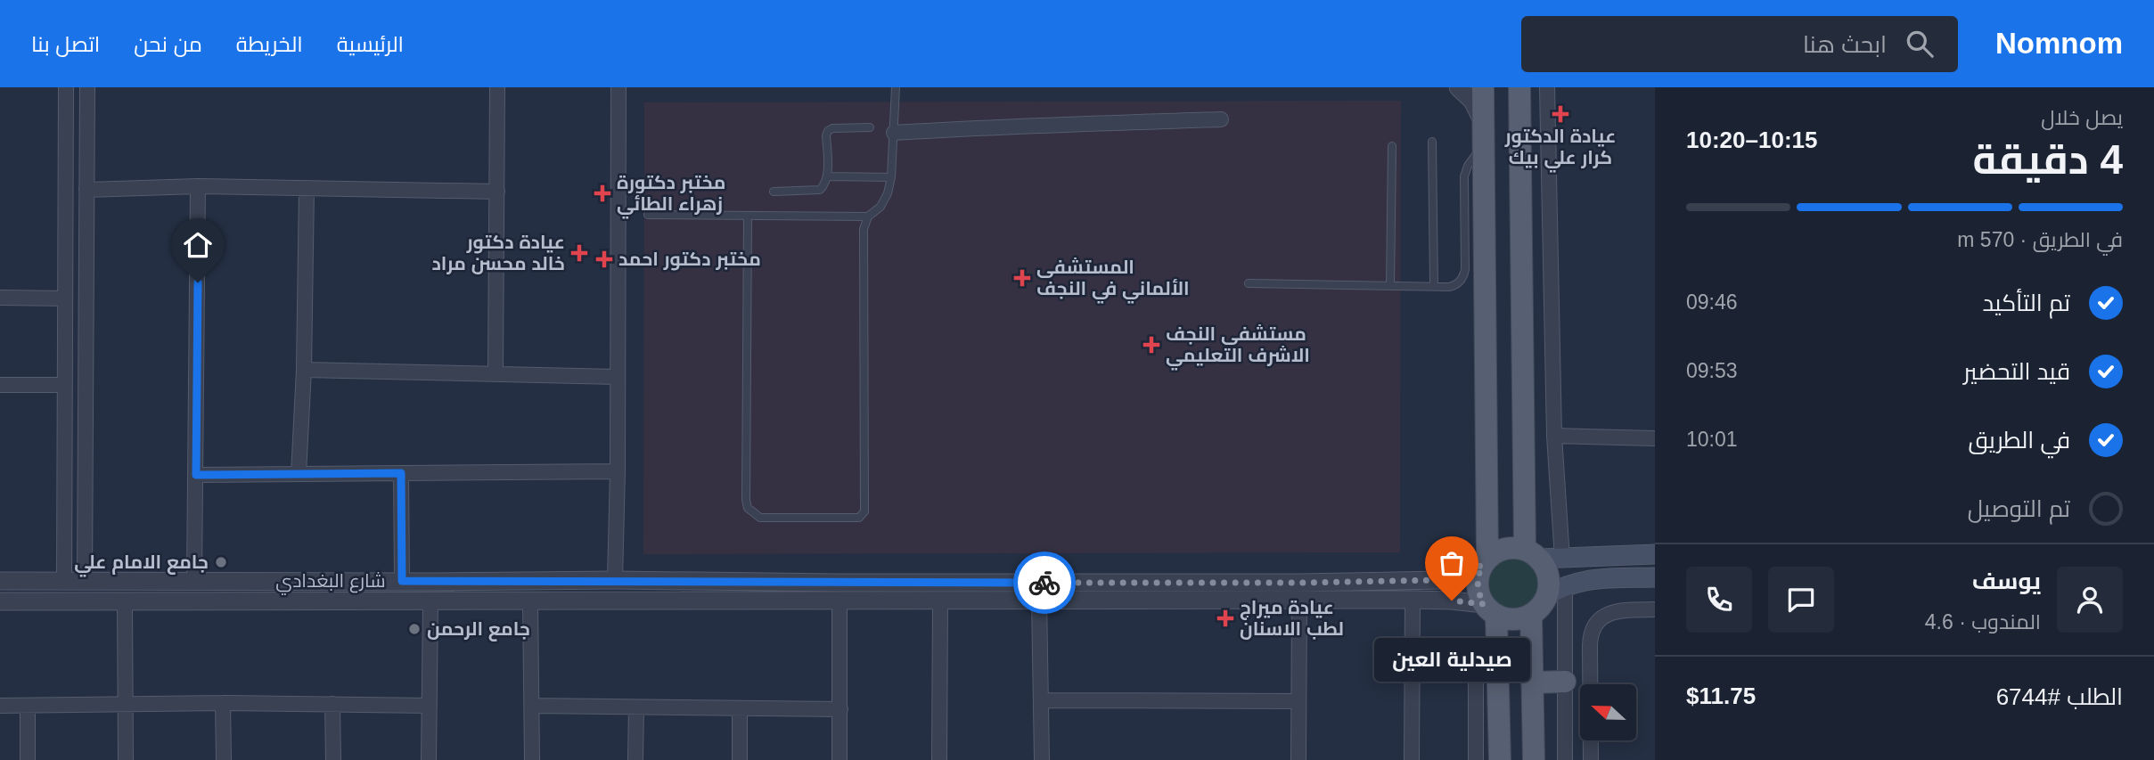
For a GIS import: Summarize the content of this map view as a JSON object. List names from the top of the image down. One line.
{"streets":{"street":["شارع البغدادي"]},"places":{"health":["عيادة الدكتور كرار علي بيك","مختبر دكتورة زهراء الطائي","عيادة دكتور خالد محسن مراد","مختبر دكتور احمد","المستشفى الألماني في النجف","مستشفى النجف الاشرف التعليمي","عيادة ميراج لطب الاسنان"],"other":["جامع الامام علي","صيدلية العين","جامع الرحمن"]},"north":"left","page":{"header":"Nomnom","search":"ابحث هنا","nav":["الرئيسية","الخريطة","من نحن","اتصل بنا"],"heading":["4 دقيقة","يصل خلال","10:15–10:20"],"panel":["يوسف","المندوب · 4.6","الطلب #6744","$11.75"],"bar":"في الطريق · 570 m","list":[["تم التأكيد","09:46"],["قيد التحضير","09:53"],["في الطريق","10:01"],"تم التوصيل"],"bubble":"صيدلية العين"}}
